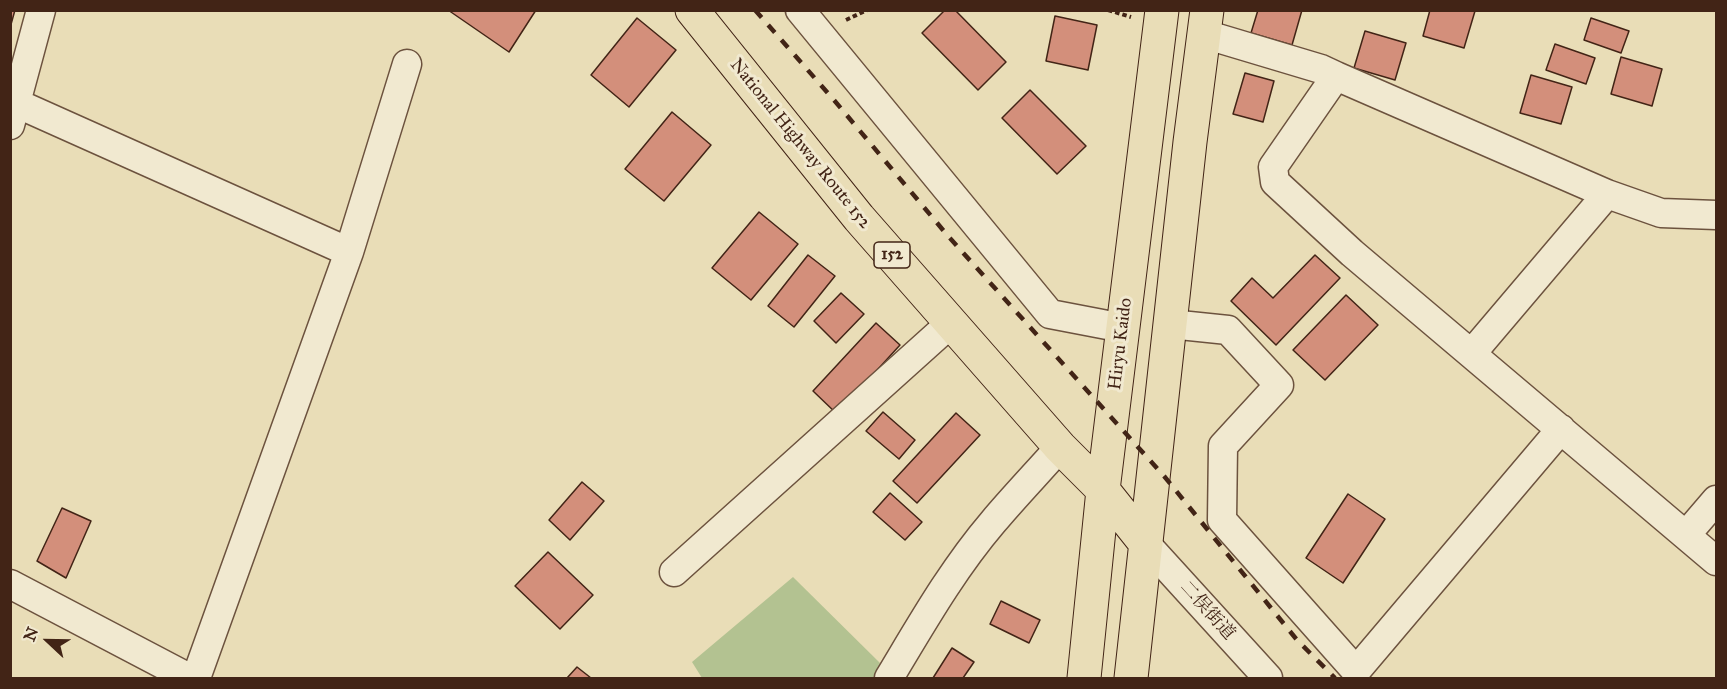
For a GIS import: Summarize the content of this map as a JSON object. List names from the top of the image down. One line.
{"streets":{"highway":["National Highway Route 152","152","Hiryu Kaido"],"street":["二俣街道"]},"crossings":[["National Highway Route 152","152"],["National Highway Route 152","Hiryu Kaido"],["152","Hiryu Kaido"],["152","二俣街道"]],"north":"left"}
